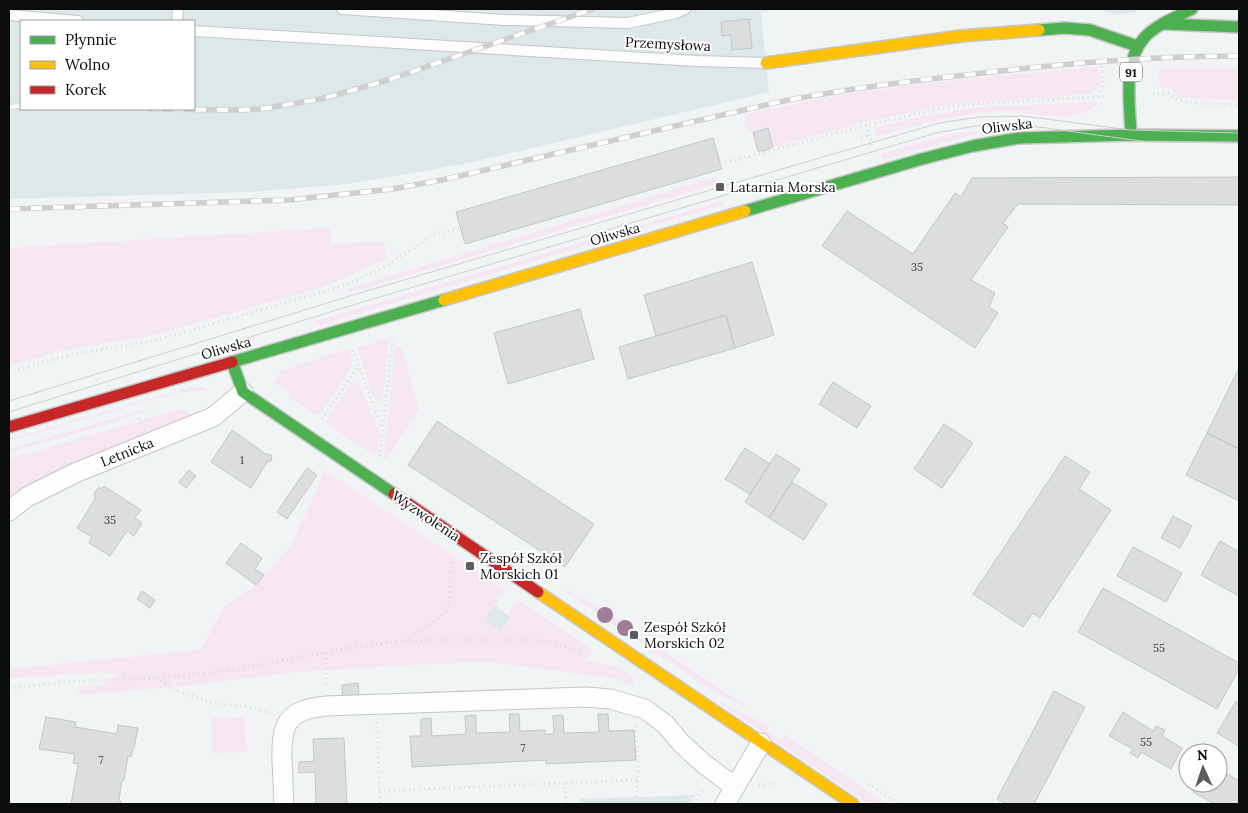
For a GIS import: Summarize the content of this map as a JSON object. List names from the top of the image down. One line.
{"streets":{"main road":["Przemysłowa","91","Oliwska","Wyzwolenia"],"street":["Letnicka"]},"crossings":[["Przemysłowa","91"],["91","Oliwska"],["Letnicka","Wyzwolenia"]],"places":{"transit":["Latarnia Morska","Zespół Szkół Morskich 01","Zespół Szkół Morskich 02"]},"house_numbers":["35","1","35","55","55","7","7"],"legend":["Płynnie","Wolno","Korek"],"north":"top"}
